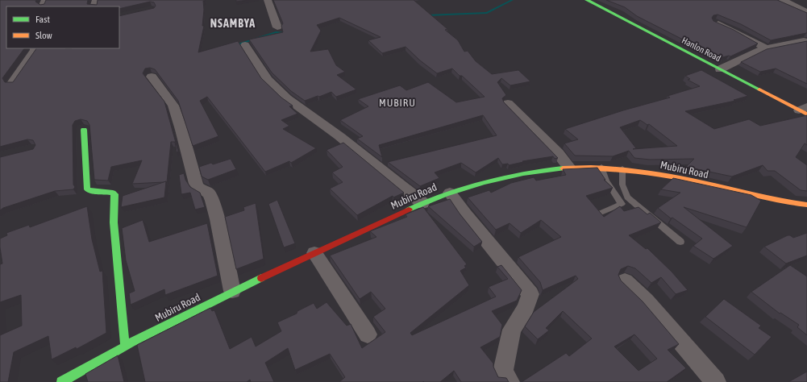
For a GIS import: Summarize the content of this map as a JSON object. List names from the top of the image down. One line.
{"streets":{"street":["Hanlon Road","Mubiru Road"]},"districts":["NSAMBYA","MUBIRU"],"legend":["Fast","Slow"]}
